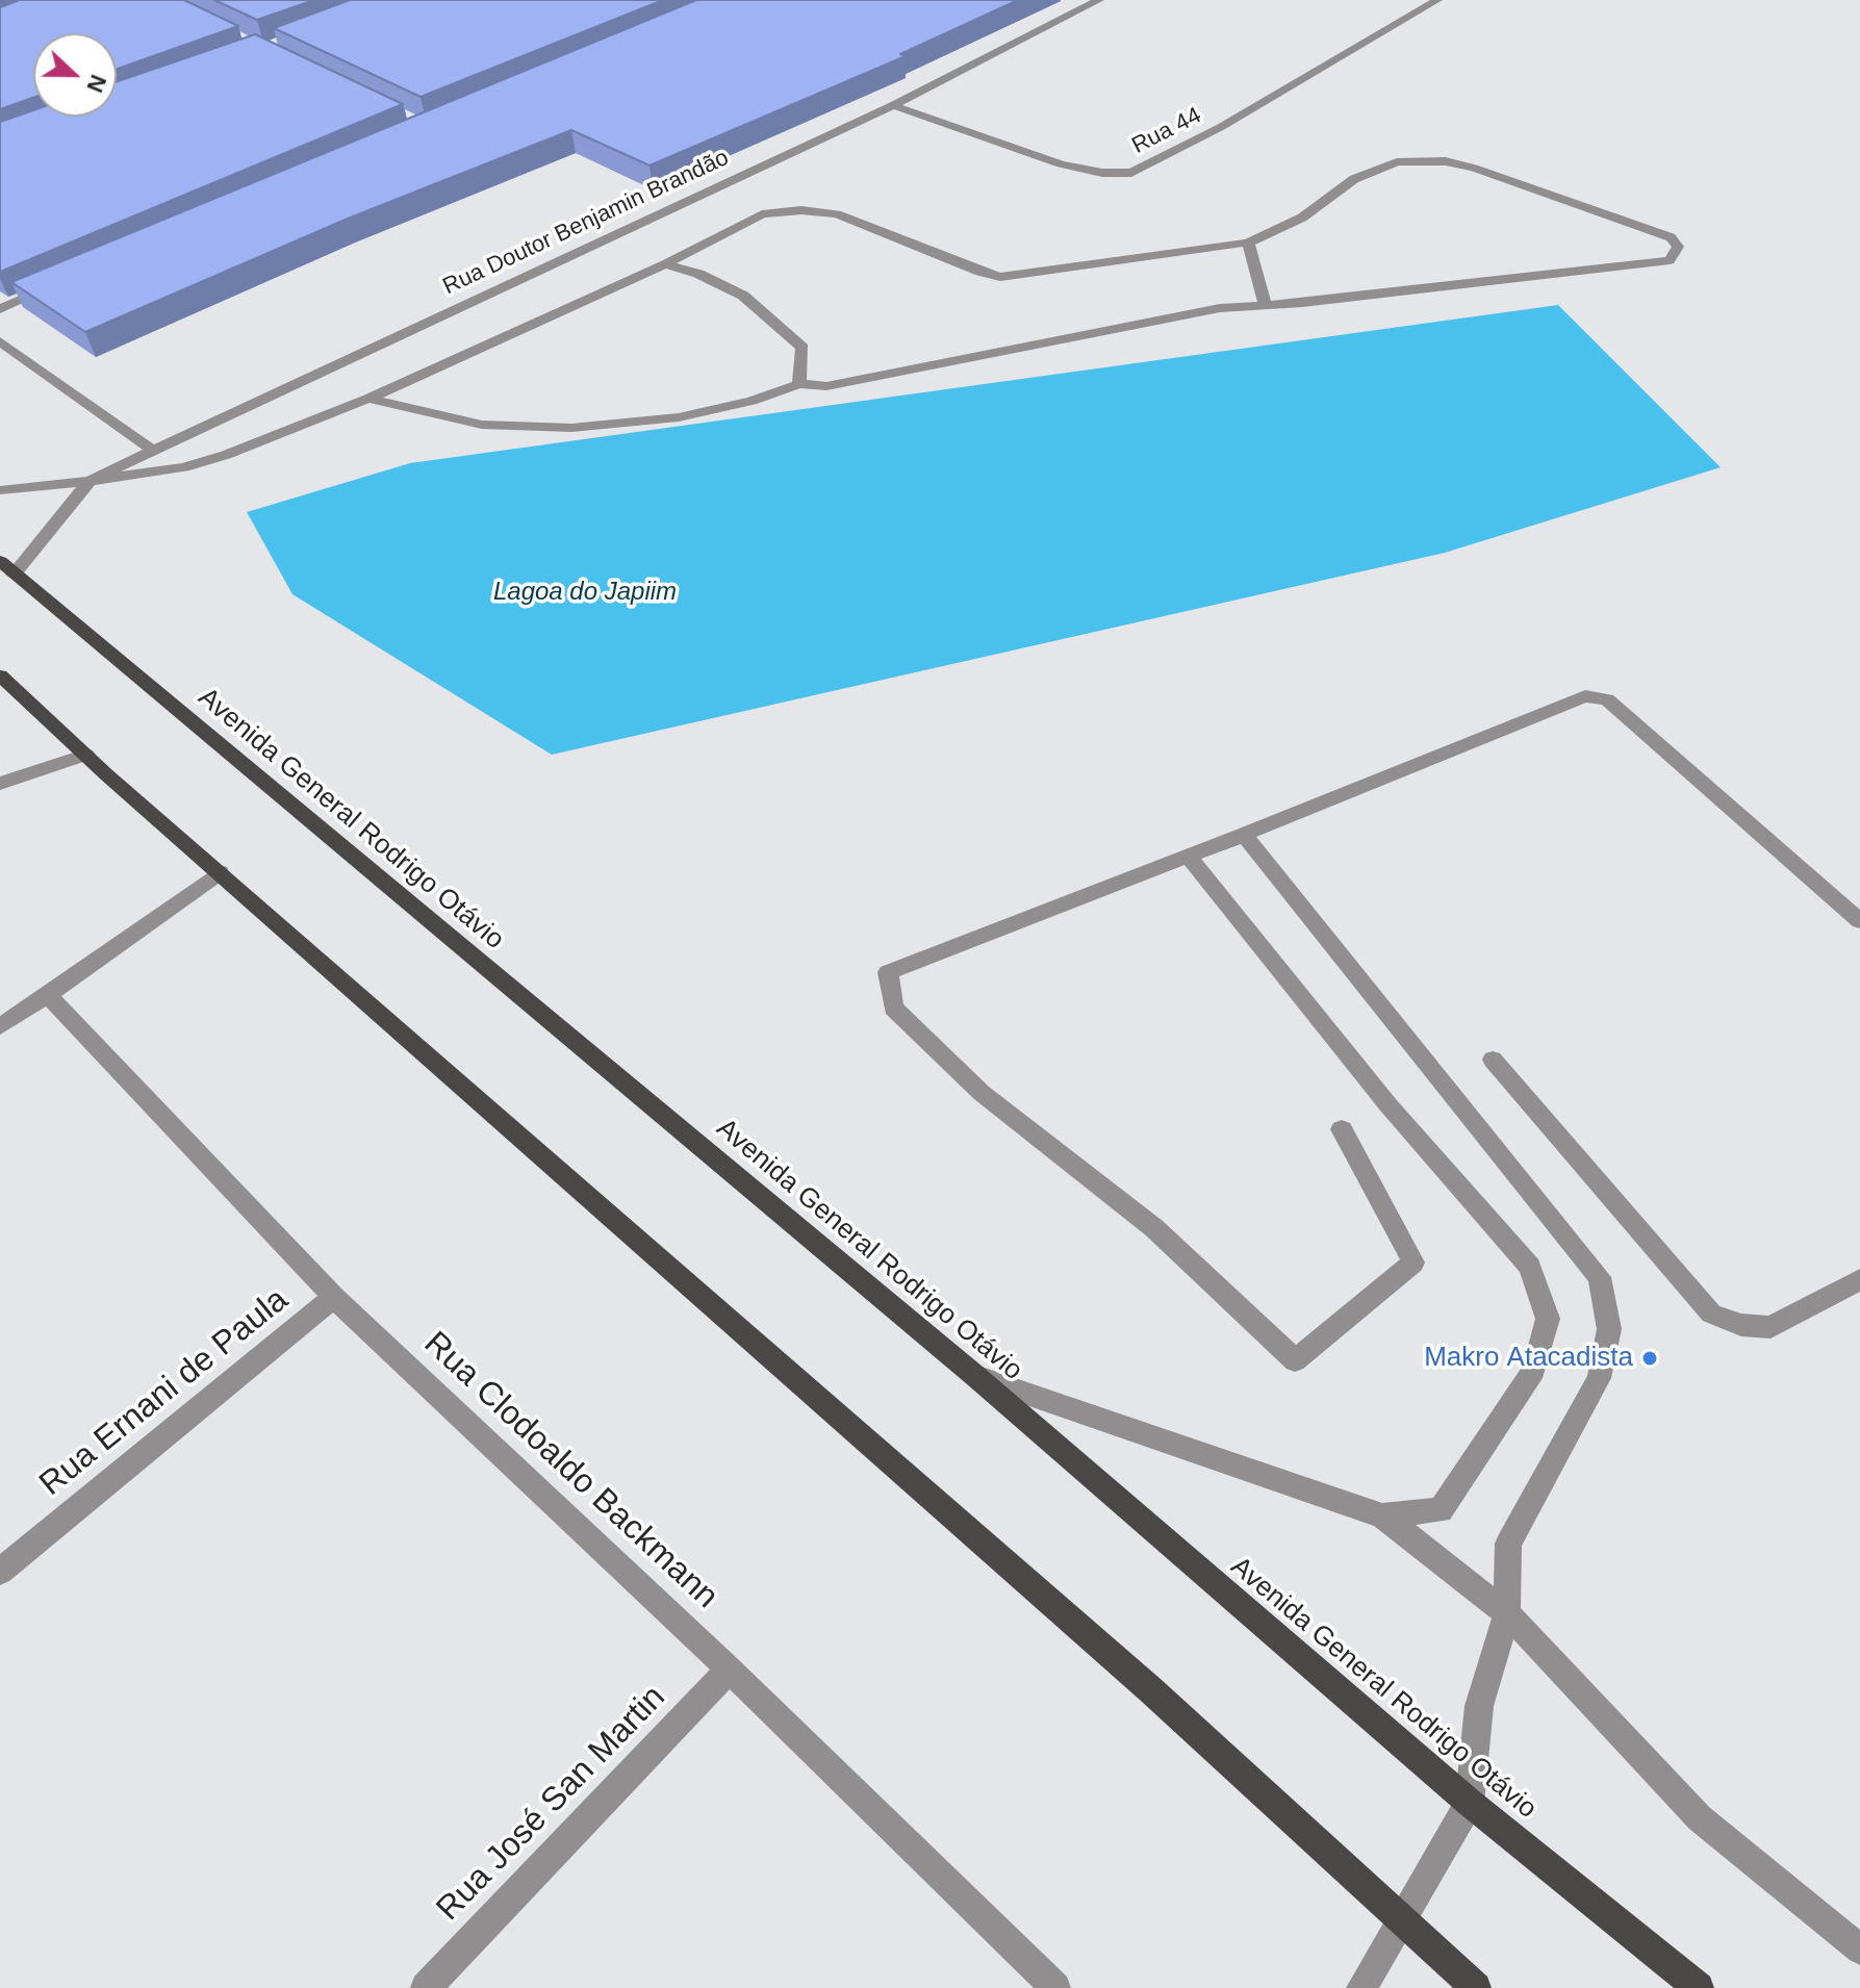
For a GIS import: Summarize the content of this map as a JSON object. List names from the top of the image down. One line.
{"streets":{"main road":["Avenida General Rodrigo Otávio"],"street":["Rua 44","Rua Doutor Benjamin Brandão","Rua Ernani de Paula","Rua Clodoaldo Backmann","Rua José San Martin"]},"crossings":[["Rua 44","Rua Doutor Benjamin Brandão"],["Rua Doutor Benjamin Brandão","Avenida General Rodrigo Otávio"],["Rua Ernani de Paula","Rua Clodoaldo Backmann"],["Rua Clodoaldo Backmann","Rua José San Martin"]],"water":["Lagoa do Japiim"],"places":["Makro Atacadista"],"north":"right"}
